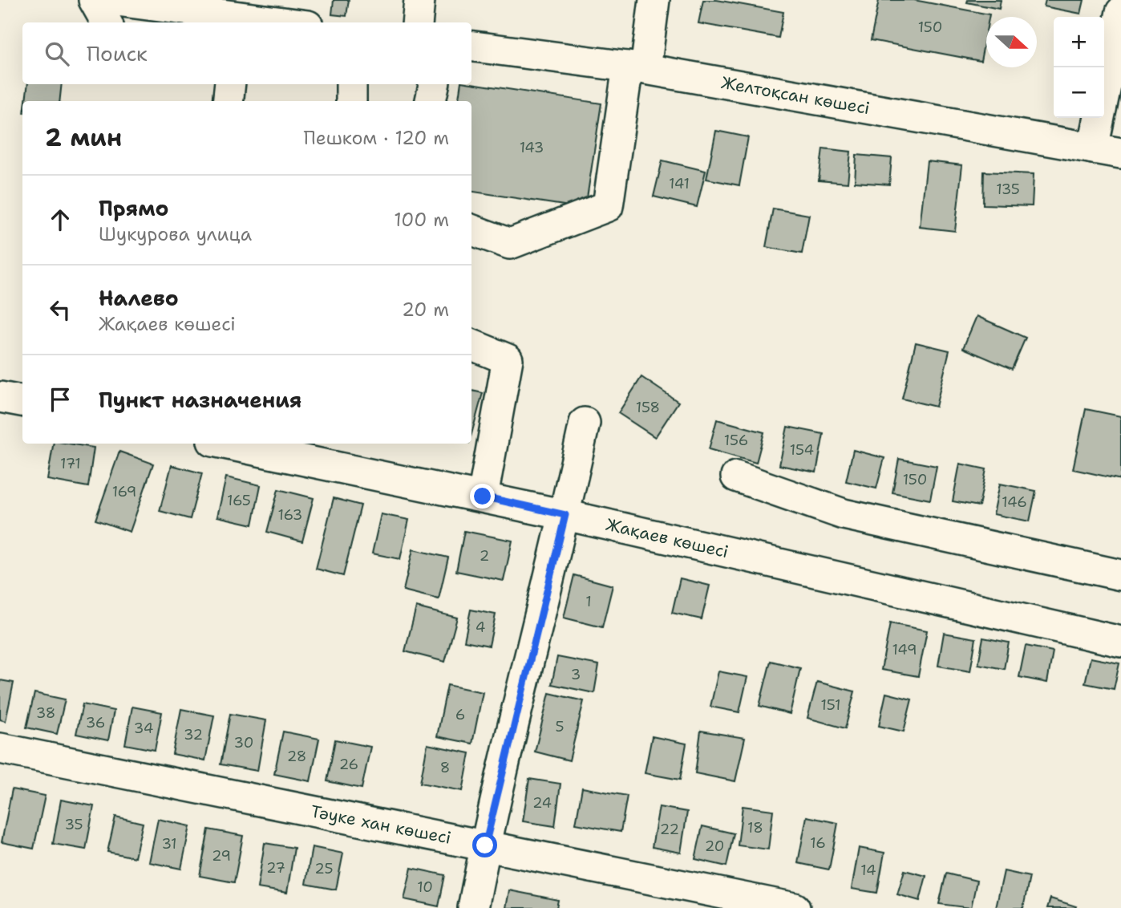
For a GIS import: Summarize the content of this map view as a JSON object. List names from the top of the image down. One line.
{"streets":{"street":["Желтоқсан көшесі","Жақаев көшесі","Тәуке хан көшесі"]},"house_numbers":["150","143","141","135","158","156","154","171","150","169","165","146","163","2","1","4","149","3","151","38","6","36","5","34","32","30","28","26","8","24","35","18","22","16","31","20","29","27","25","14","10"],"north":"right","page":{"map_buttons":["+","−"],"search":"Поиск","heading":["2 мин","Пешком · 120 m"],"list":[["Прямо","Шукурова улица","100 m"],["Налево","Жақаев көшесі","20 m"],"Пункт назначения"]}}
